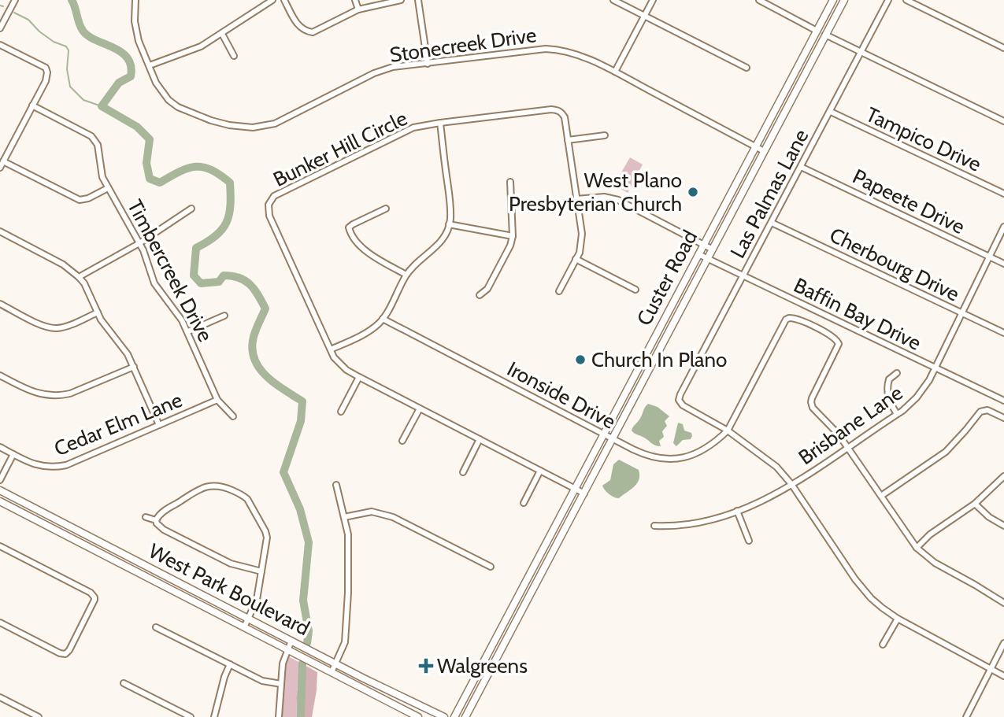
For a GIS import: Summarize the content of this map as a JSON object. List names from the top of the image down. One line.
{"streets":{"main road":["Custer Road","West Park Boulevard"],"street":["Stonecreek Drive","Tampico Drive","Bunker Hill Circle","Las Palmas Lane","Papeete Drive","Cherbourg Drive","Timbercreek Drive","Baffin Bay Drive","Ironside Drive","Cedar Elm Lane","Brisbane Lane"]},"crossings":[["Stonecreek Drive","Custer Road"],["Tampico Drive","Las Palmas Lane"],["Bunker Hill Circle","Custer Road"],["Las Palmas Lane","Papeete Drive"],["Las Palmas Lane","Cherbourg Drive"],["Las Palmas Lane","Baffin Bay Drive"],["Las Palmas Lane","Ironside Drive"],["Papeete Drive","Brisbane Lane"],["Cherbourg Drive","Brisbane Lane"],["Timbercreek Drive","Cedar Elm Lane"],["Custer Road","Baffin Bay Drive"],["Custer Road","Ironside Drive"],["Baffin Bay Drive","Brisbane Lane"]],"places":{"other":["West Plano Presbyterian Church","Church In Plano"],"health":["Walgreens"]}}
